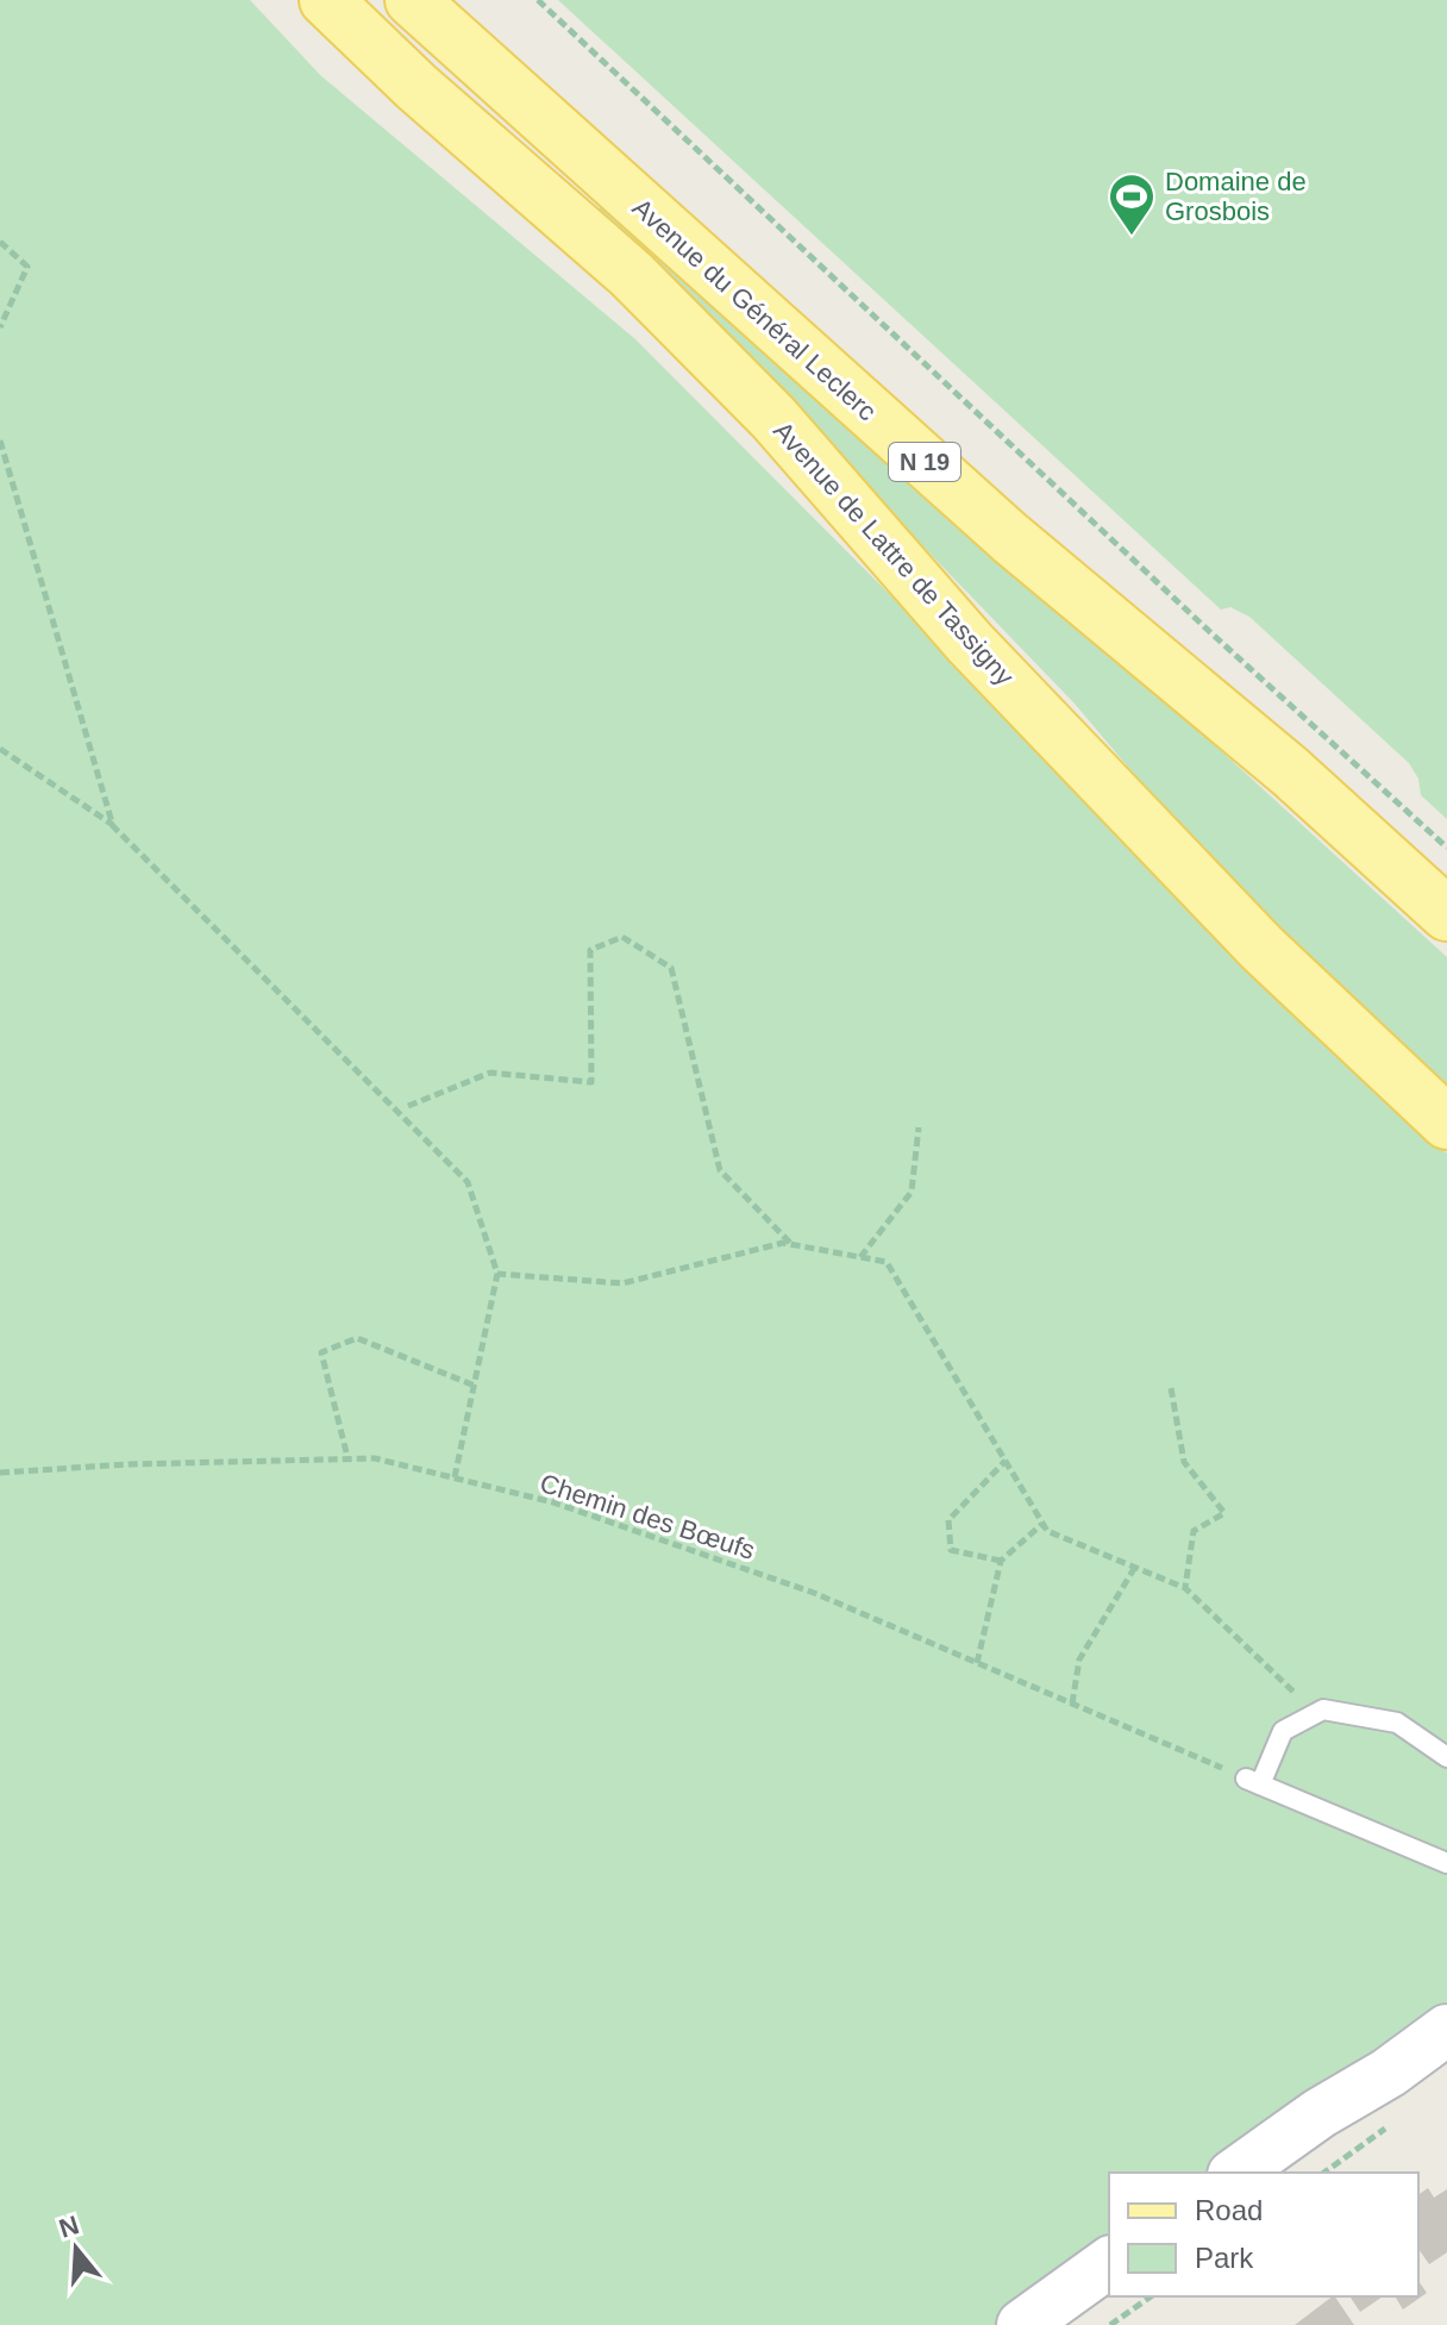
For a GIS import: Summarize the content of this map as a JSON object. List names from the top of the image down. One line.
{"streets":{"main road":["Avenue du Général Leclerc","N 19","Avenue de Lattre de Tassigny"],"path":["Chemin des Bœufs"]},"places":{"sports":["Domaine de Grosbois"]},"legend":["Road","Park"],"north":"top"}
